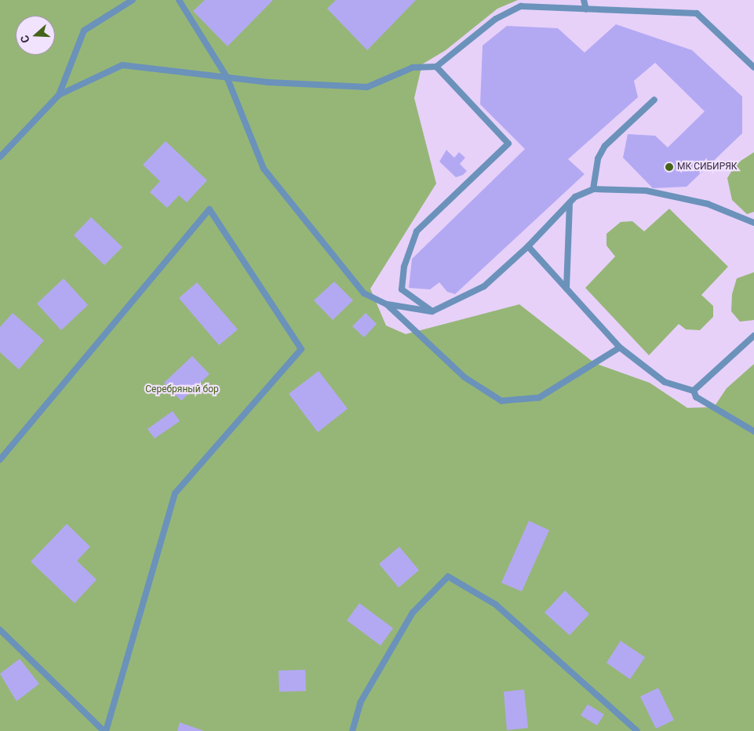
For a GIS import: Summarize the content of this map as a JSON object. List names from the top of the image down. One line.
{"parks":["Серебряный бор"],"places":["МК СИБИРЯК"],"north":"left"}
